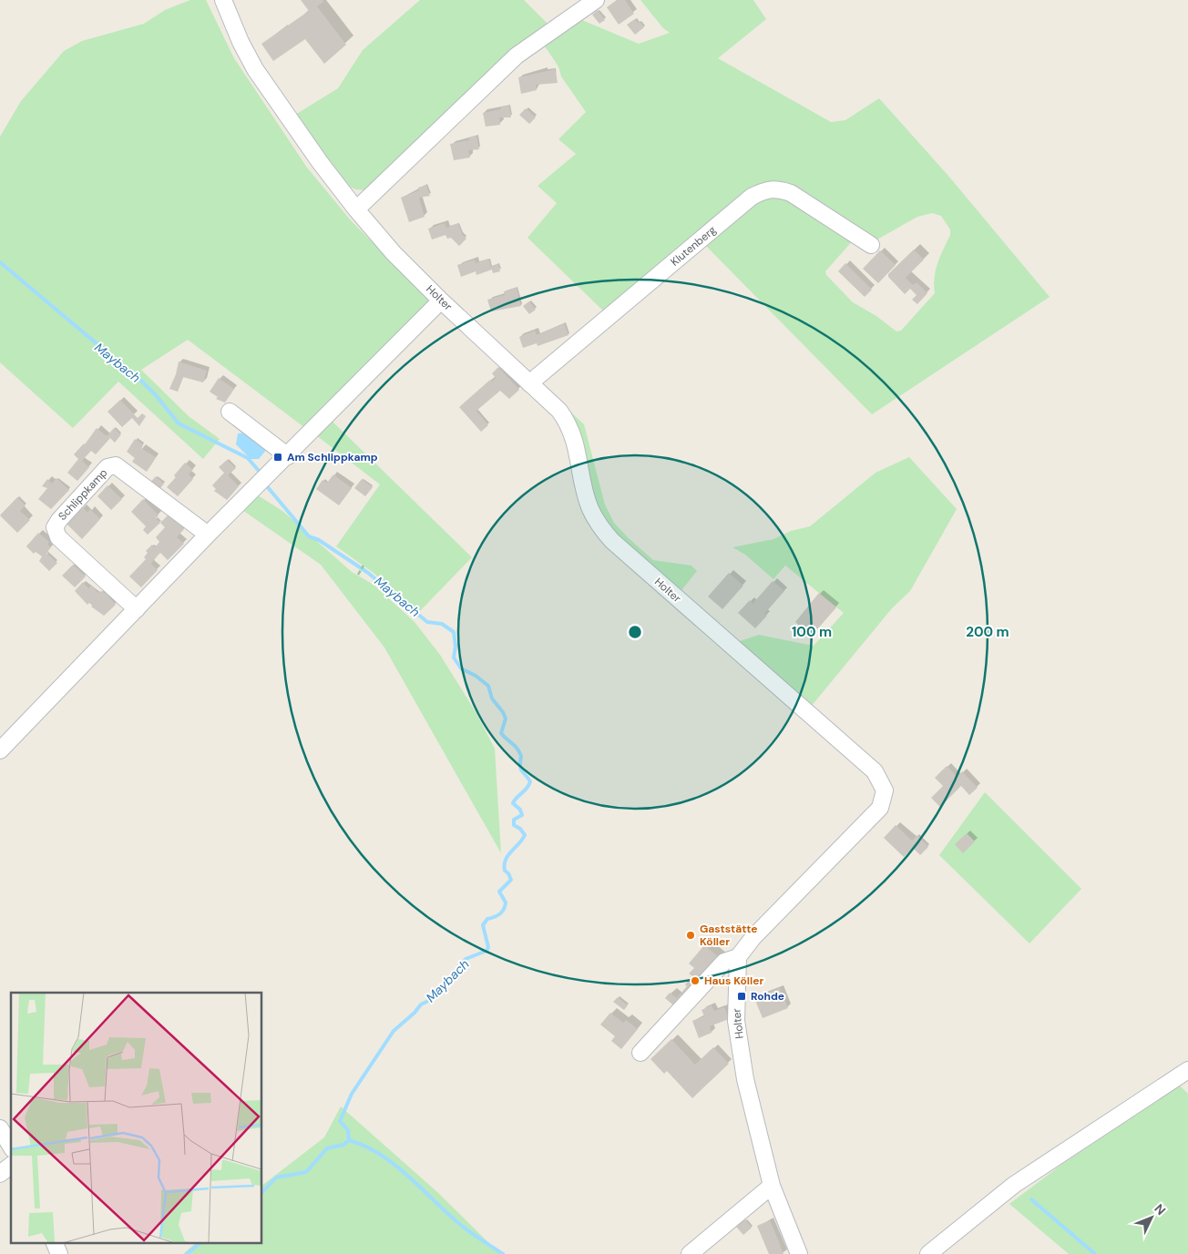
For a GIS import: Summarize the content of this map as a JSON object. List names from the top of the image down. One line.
{"streets":{"street":["Klutenberg","Holter","Schlippkamp"]},"crossings":[["Klutenberg","Holter"]],"water":["Maybach"],"places":{"transit":["Am Schlippkamp","Rohde"],"other":["Gaststätte Köller","Haus Köller"]},"north":"top right","rings":["100 m","200 m"]}
